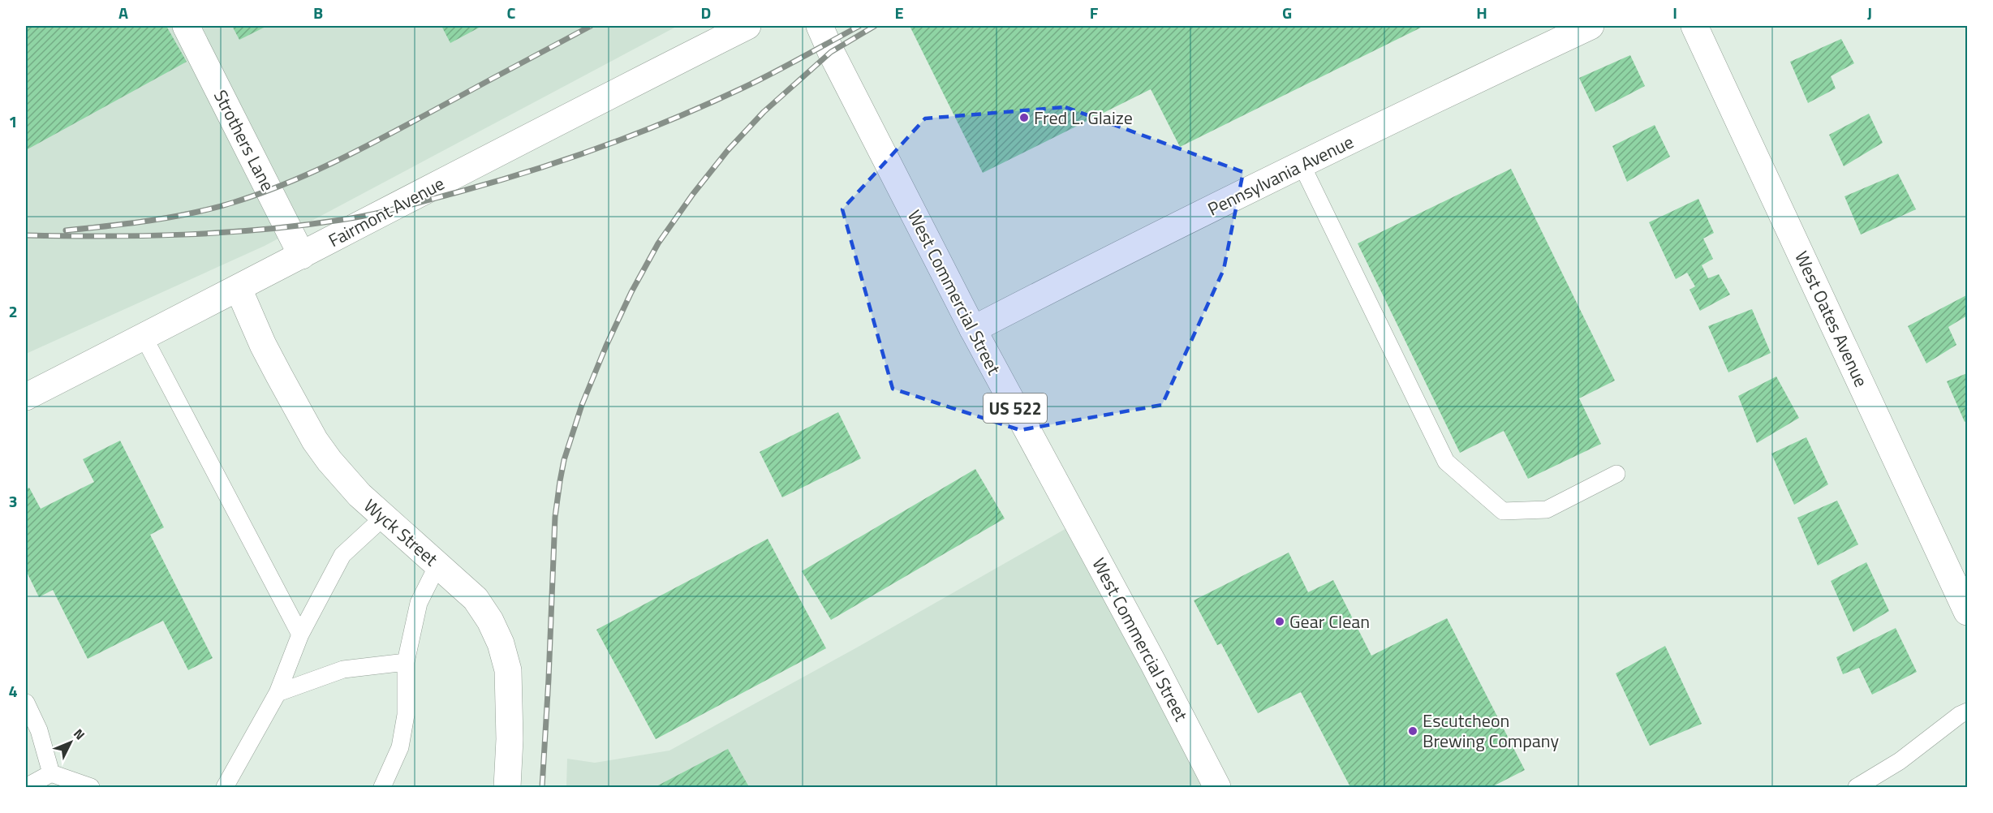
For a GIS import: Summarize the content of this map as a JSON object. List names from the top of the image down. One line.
{"streets":{"street":["Strothers Lane","Pennsylvania Avenue","Fairmont Avenue","West Commercial Street","West Oates Avenue","US 522","Wyck Street"]},"crossings":[["Strothers Lane","Fairmont Avenue"],["Pennsylvania Avenue","West Commercial Street"],["Fairmont Avenue","Wyck Street"]],"places":["Fred L. Glaize","Gear Clean","Escutcheon Brewing Company"],"north":"top right","grid":{"columns":["A","B","C","D","E","F","G","H","I","J"],"rows":["1","2","3","4"]}}
